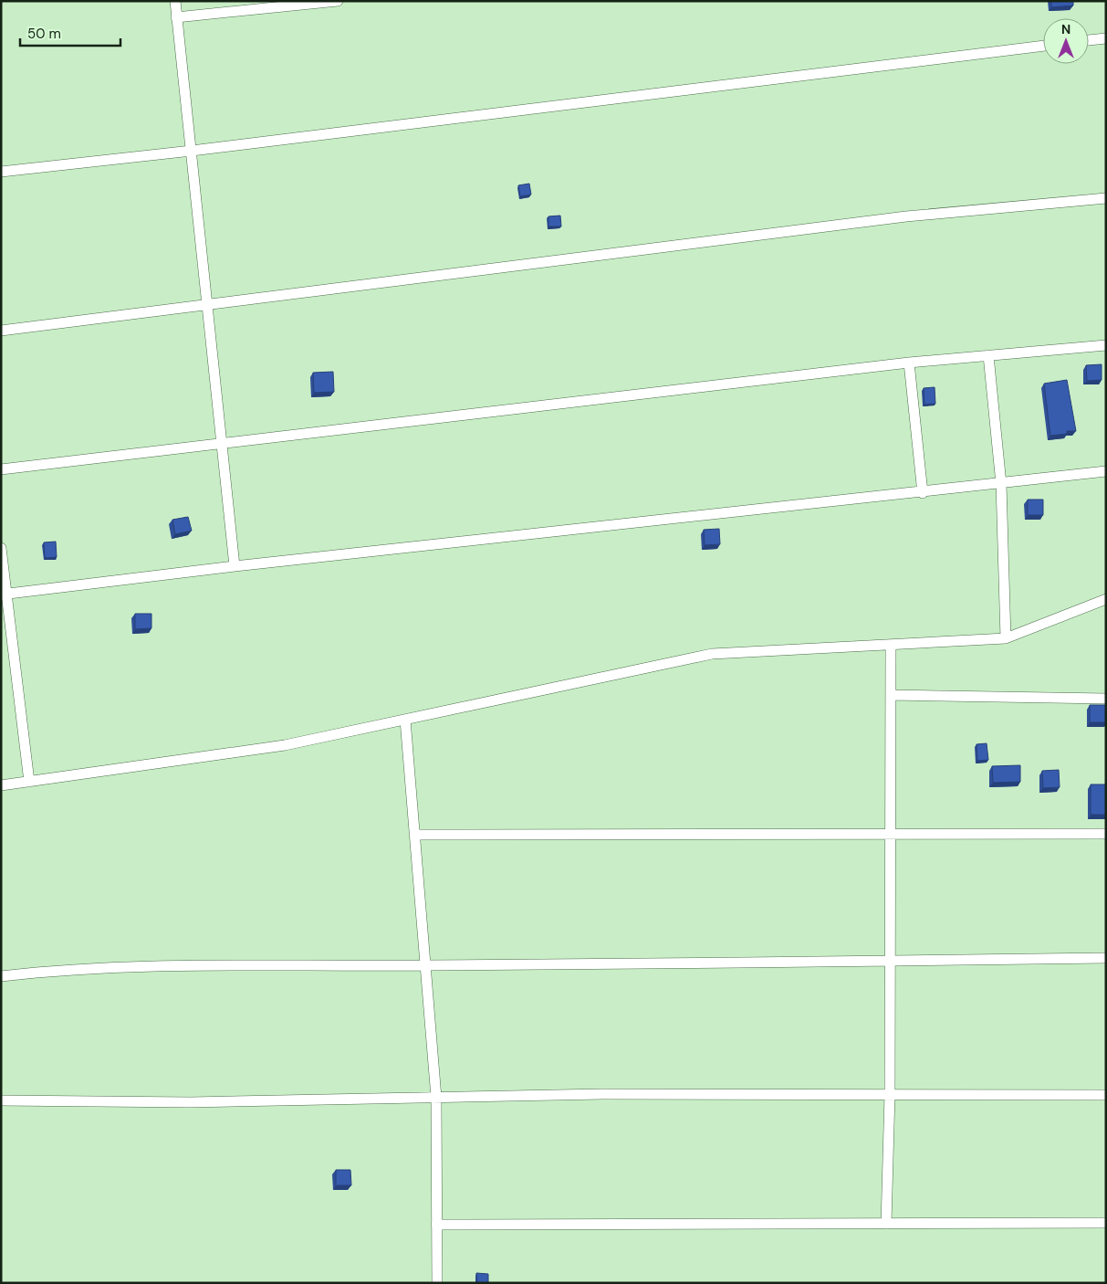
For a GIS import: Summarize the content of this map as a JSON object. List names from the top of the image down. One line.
{"scale_bar":"50 m","north":"top"}
